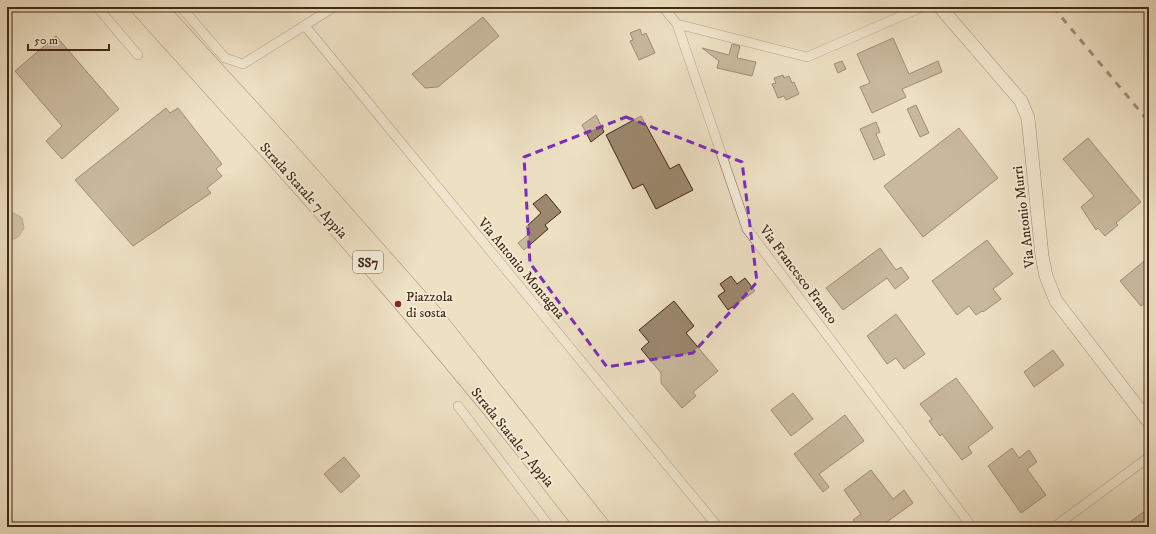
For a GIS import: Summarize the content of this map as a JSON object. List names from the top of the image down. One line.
{"streets":{"highway":["Strada Statale 7 Appia","SS7"],"street":["Via Antonio Murri","Via Antonio Montagna","Via Francesco Franco"]},"places":["Piazzola di sosta"],"scale_bar":"50 m"}
